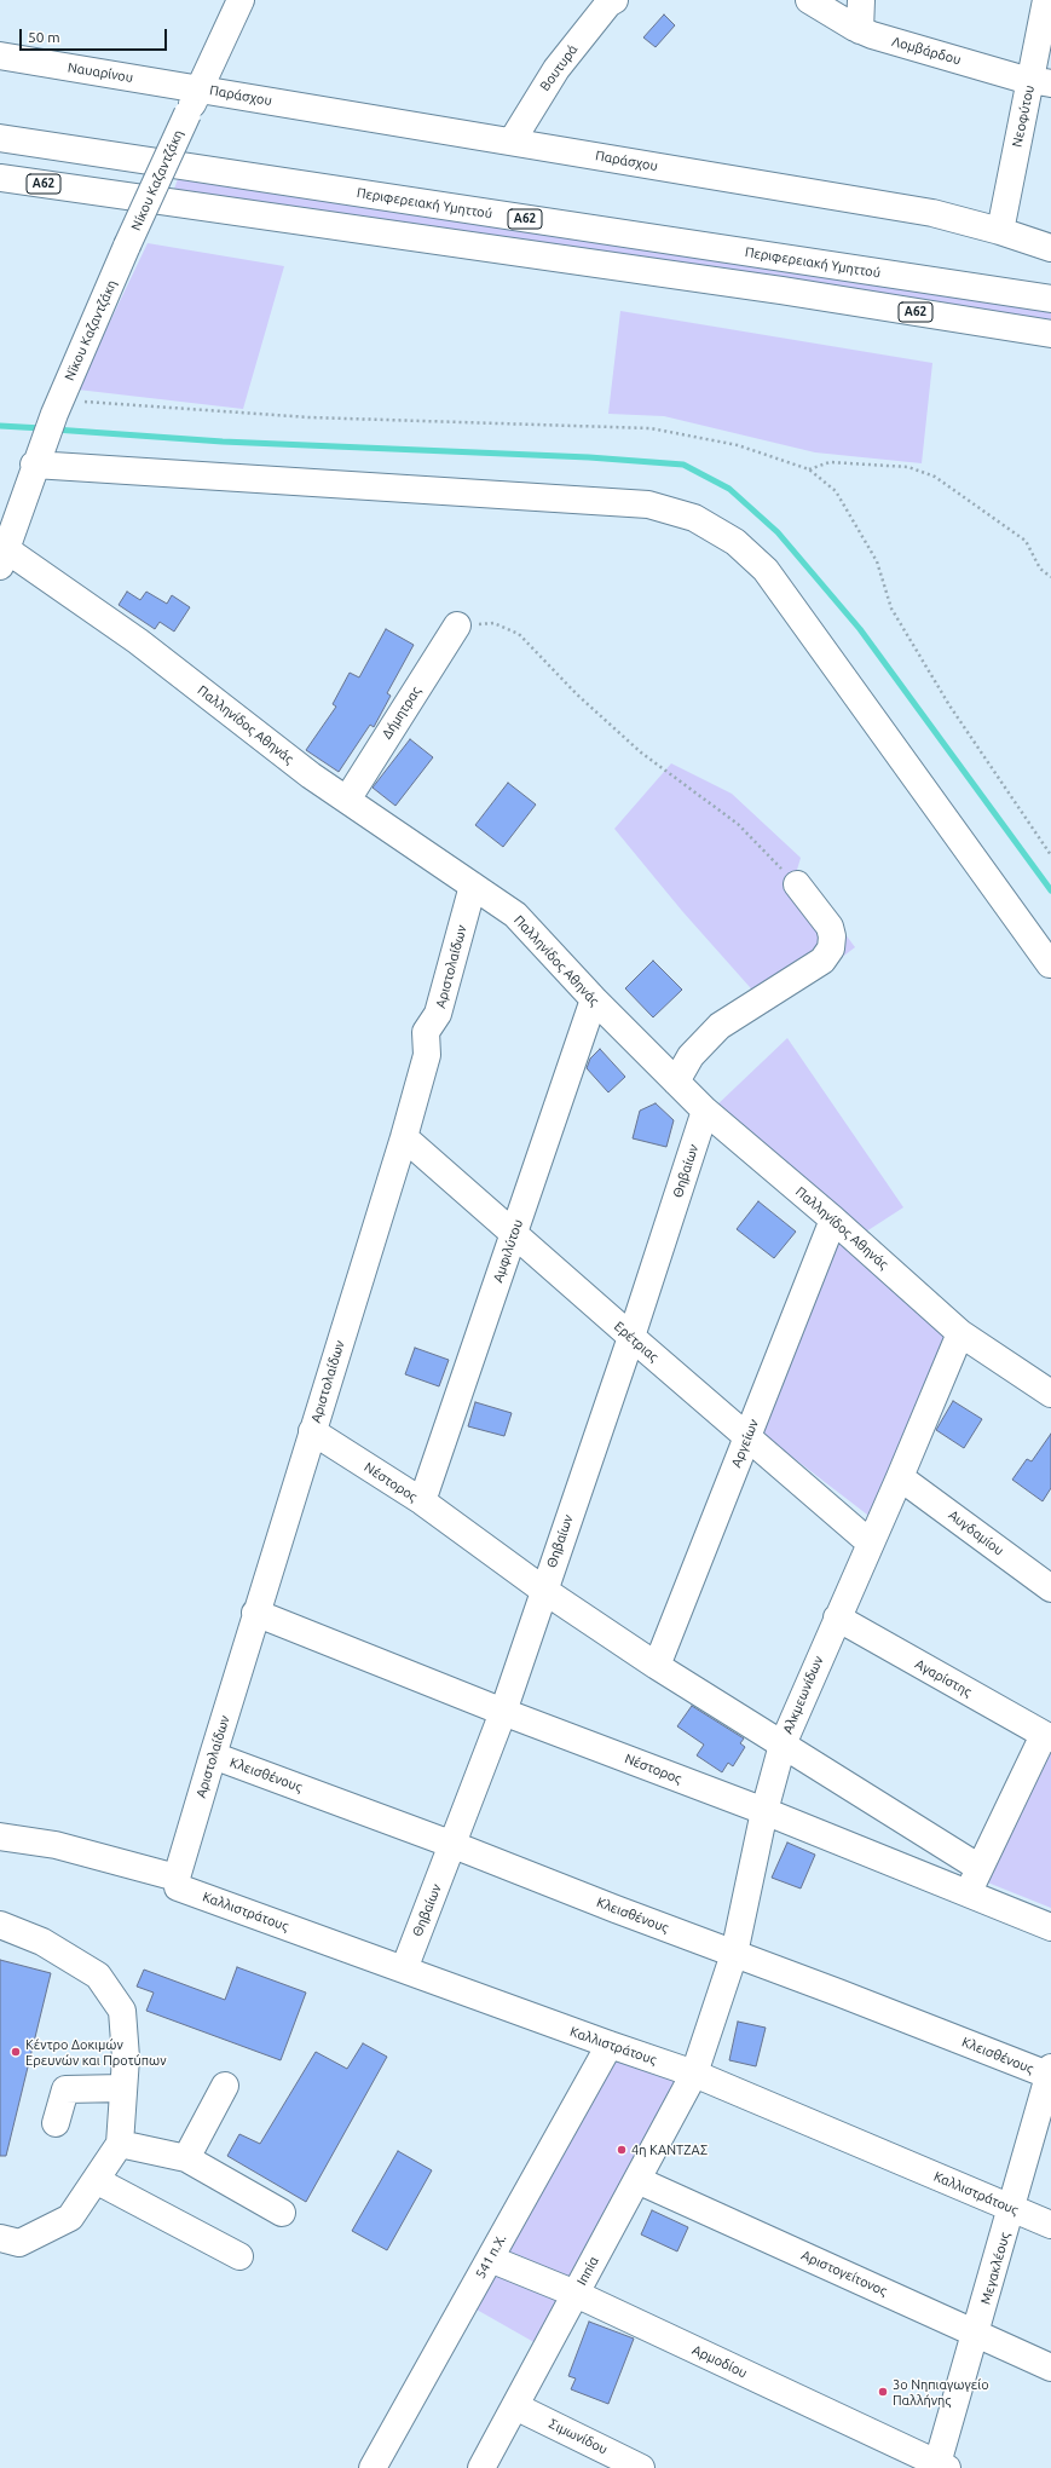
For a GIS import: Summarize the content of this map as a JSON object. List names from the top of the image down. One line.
{"streets":{"main road":["Λομβάρδου","Βουτυρά","Ναυαρίνου","Παράσχου","Νεοφύτου","Νίκου Καζαντζάκη","Α62","Περιφερειακή Υμηττού","Νϊκου Καζαντζάκη","Δήμητρας","Παλληνίδος Αθηνάς","Αριστολαίδων","Θηβαίων","Αμφιλύτου","Ερέτριας","Αργείων","Νέστορος","Αυγδαμίου","Αγαρίστης","Αλκμεωνίδων","Κλεισθένους","Καλλιστράτους","541 π.Χ.","Μεγακλέους","Ιππία","Αριστογείτονος","Αρμοδίου","Σιμωνίδου"]},"crossings":[["Λομβάρδου","Νεοφύτου"],["Βουτυρά","Παράσχου"],["Ναυαρίνου","Παράσχου"],["Ναυαρίνου","Νίκου Καζαντζάκη"],["Παράσχου","Νεοφύτου"],["Παράσχου","Νίκου Καζαντζάκη"],["Νίκου Καζαντζάκη","Νϊκου Καζαντζάκη"],["Δήμητρας","Παλληνίδος Αθηνάς"],["Παλληνίδος Αθηνάς","Αριστολαίδων"],["Παλληνίδος Αθηνάς","Θηβαίων"],["Παλληνίδος Αθηνάς","Αμφιλύτου"],["Παλληνίδος Αθηνάς","Αργείων"],["Παλληνίδος Αθηνάς","Αλκμεωνίδων"],["Αριστολαίδων","Ερέτριας"],["Αριστολαίδων","Νέστορος"],["Αριστολαίδων","Κλεισθένους"],["Αριστολαίδων","Καλλιστράτους"],["Θηβαίων","Ερέτριας"],["Θηβαίων","Νέστορος"],["Θηβαίων","Κλεισθένους"],["Θηβαίων","Καλλιστράτους"],["Αμφιλύτου","Ερέτριας"],["Αμφιλύτου","Νέστορος"],["Ερέτριας","Αργείων"],["Ερέτριας","Αλκμεωνίδων"],["Αργείων","Νέστορος"],["Νέστορος","Αλκμεωνίδων"],["Αυγδαμίου","Αλκμεωνίδων"],["Αγαρίστης","Αλκμεωνίδων"],["Αλκμεωνίδων","Κλεισθένους"],["Αλκμεωνίδων","Καλλιστράτους"],["Αλκμεωνίδων","Ιππία"],["Κλεισθένους","Μεγακλέους"],["Καλλιστράτους","541 π.Χ."],["Καλλιστράτους","Μεγακλέους"],["Καλλιστράτους","Ιππία"],["541 π.Χ.","Αρμοδίου"],["Μεγακλέους","Αριστογείτονος"],["Μεγακλέους","Αρμοδίου"],["Ιππία","Αριστογείτονος"],["Ιππία","Αρμοδίου"],["Ιππία","Σιμωνίδου"]],"places":["Κέντρο Δοκιμών Ερευνών και Προτύπων","4η ΚΑΝΤΖΑΣ","3ο Νηπιαγωγείο Παλλήνης"],"scale_bar":"50 m"}
